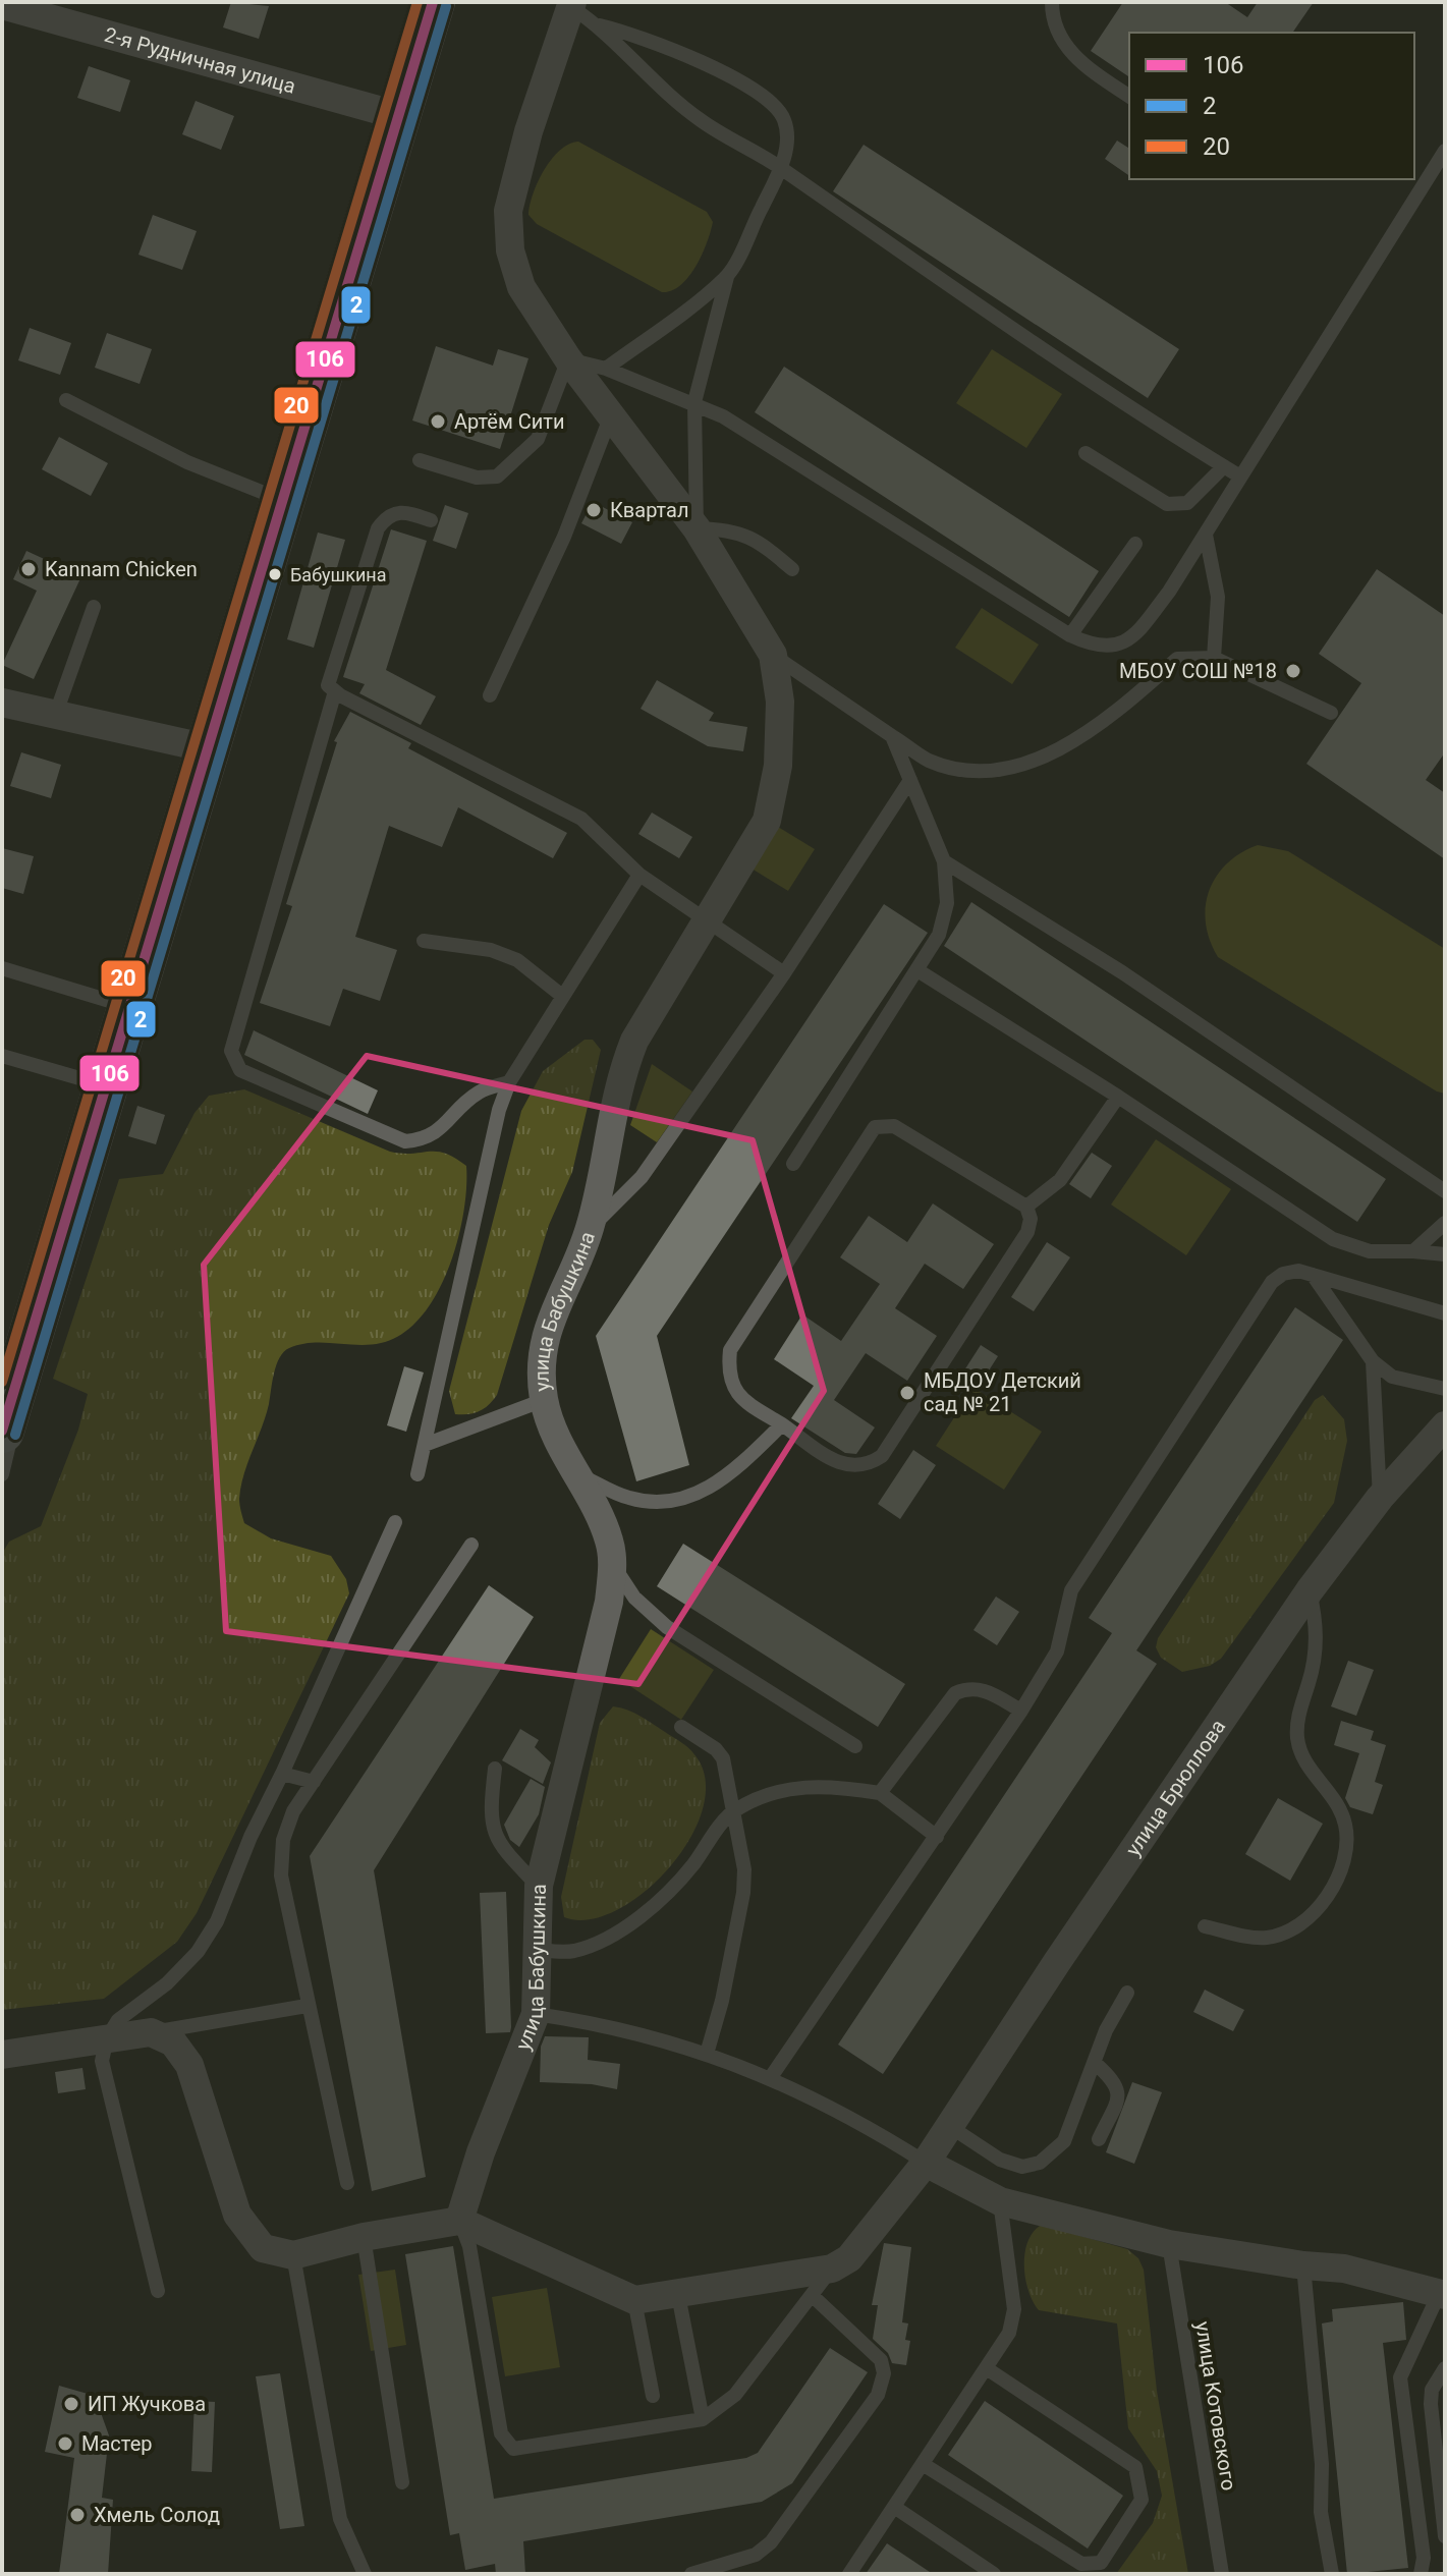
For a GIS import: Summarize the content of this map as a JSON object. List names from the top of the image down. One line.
{"streets":{"street":["2-я Рудничная улица","улица Бабушкина","улица Брюллова"],"lane":["улица Котовского"]},"places":["Артём Сити","Квартал","Kannam Chicken","Бабушкина","МБОУ СОШ №18","МБДОУ Детский сад № 21","ИП Жучкова","Мастер","Хмель Солод"],"lines":["transit line 106","transit line 20","transit line 2"],"legend":["106","2","20"]}
